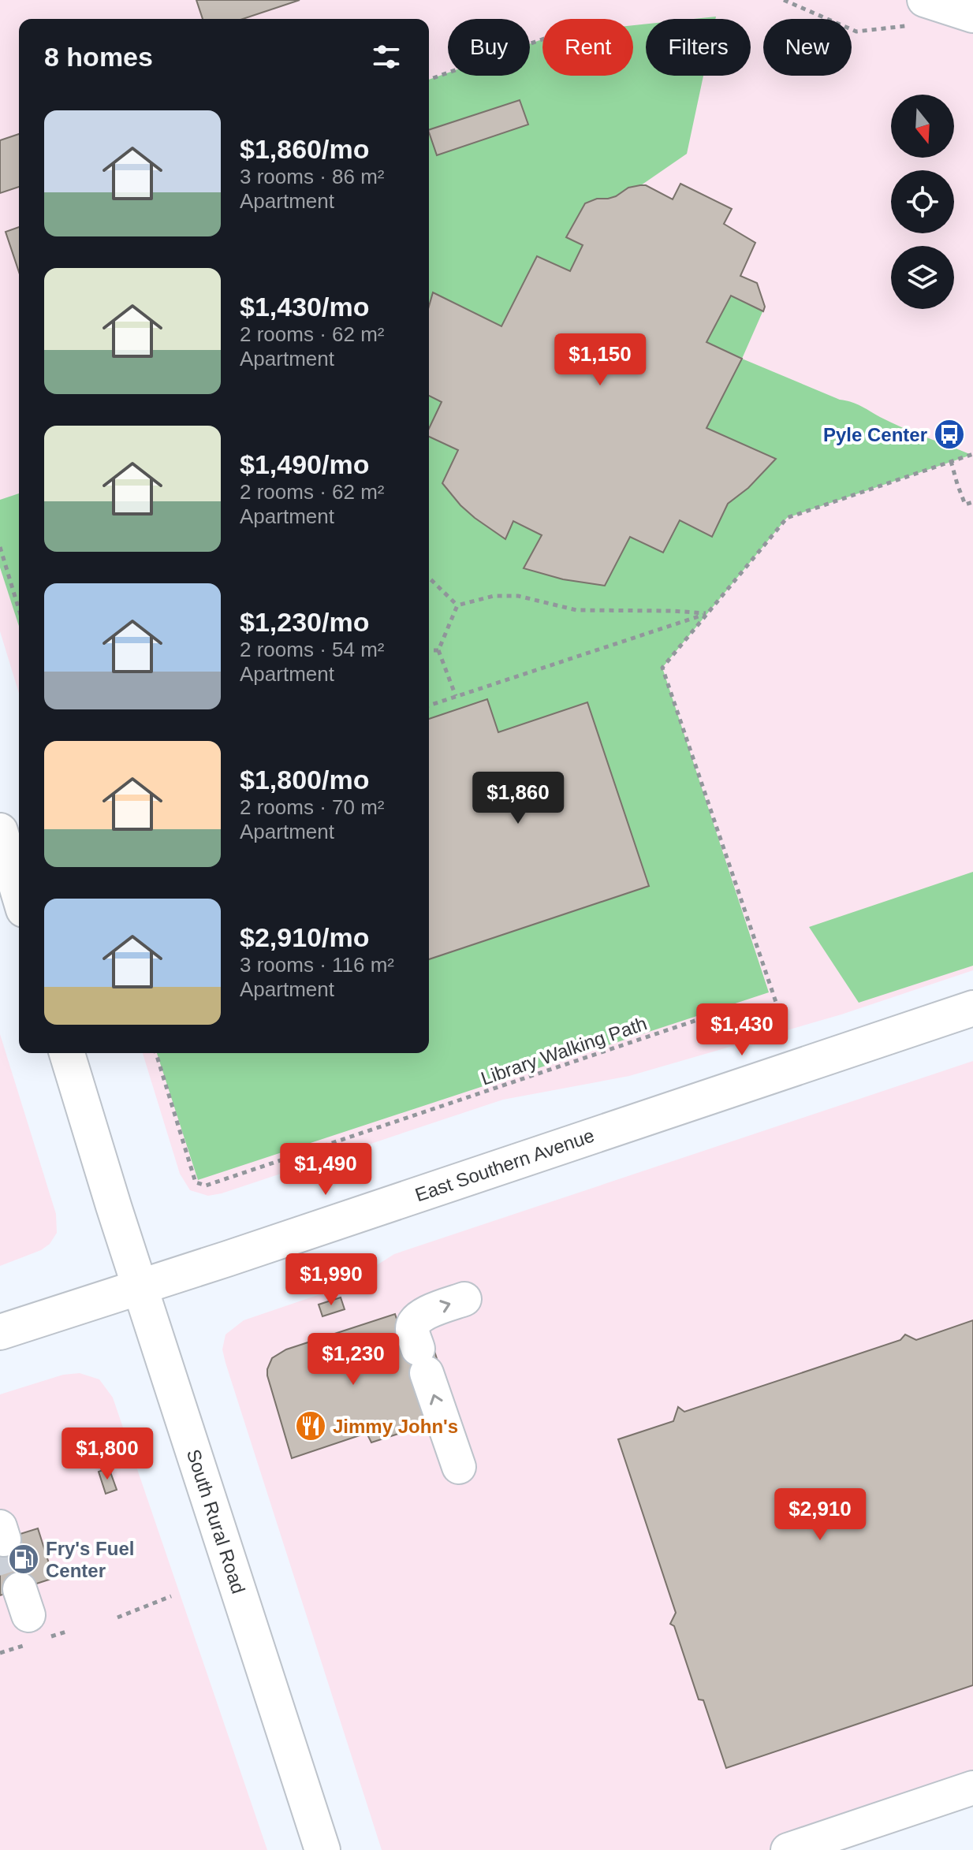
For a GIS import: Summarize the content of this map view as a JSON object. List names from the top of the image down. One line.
{"streets":{"main road":["East Southern Avenue","South Rural Road"],"path":["Library Walking Path"]},"crossings":[["East Southern Avenue","South Rural Road"]],"places":{"bus stop":["Pyle Center"],"restaurant":["Jimmy John's"],"fuel station":["Fry's Fuel Center"]},"north":"bottom","page":{"chip":["Buy","Rent","Filters","New"],"heading":"8 homes","list":[{"name":"$1,860/mo","note":"3 rooms · 86 m² · Apartment"},{"name":"$1,430/mo","note":"2 rooms · 62 m² · Apartment"},{"name":"$1,490/mo","note":"2 rooms · 62 m² · Apartment"},{"name":"$1,230/mo","note":"2 rooms · 54 m² · Apartment"},{"name":"$1,800/mo","note":"2 rooms · 70 m² · Apartment"},{"name":"$2,910/mo","note":"3 rooms · 116 m² · Apartment"}],"price":["$1,150","$1,860","$1,430","$1,490","$1,990","$1,230","$1,800","$2,910"]}}
